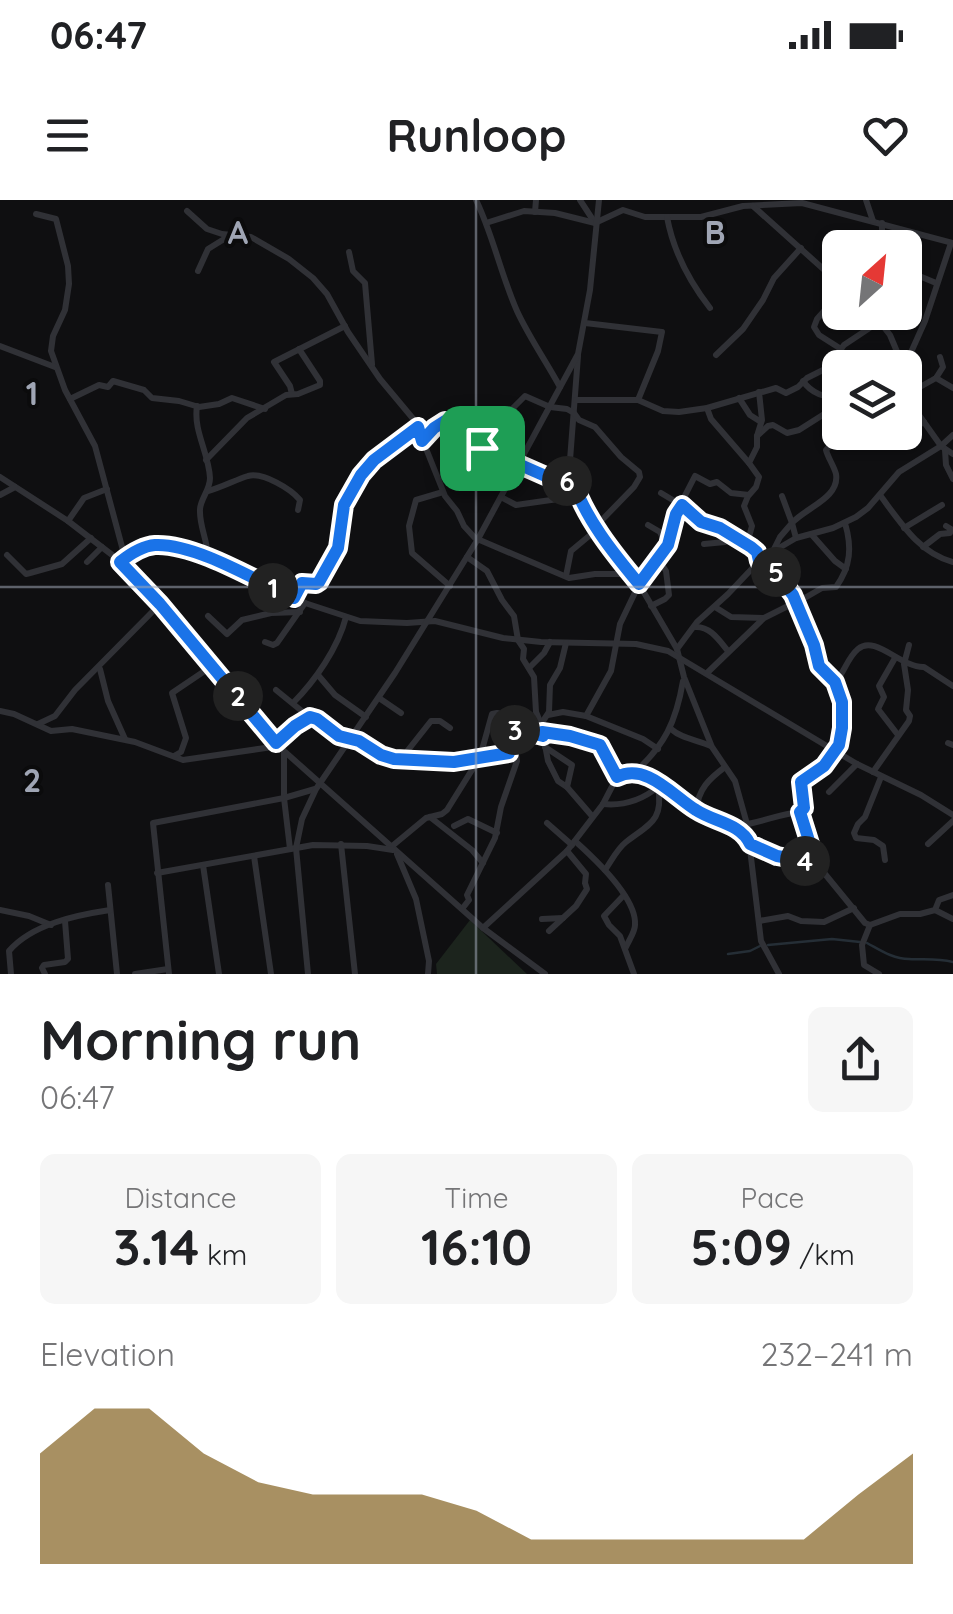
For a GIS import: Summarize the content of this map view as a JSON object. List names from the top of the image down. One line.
{"north":"top right","page":{"status":"06:47","header":"Runloop","pins":["6","5","1","2","3","4"],"heading":["Morning run","06:47"],"stats":[["Distance","3.14 km"],["Time","16:10"],["Pace","5:09 /km"]],"chart":["Elevation","232–241 m"]},"grid":{"columns":["A","B"],"rows":["1","2"]}}
